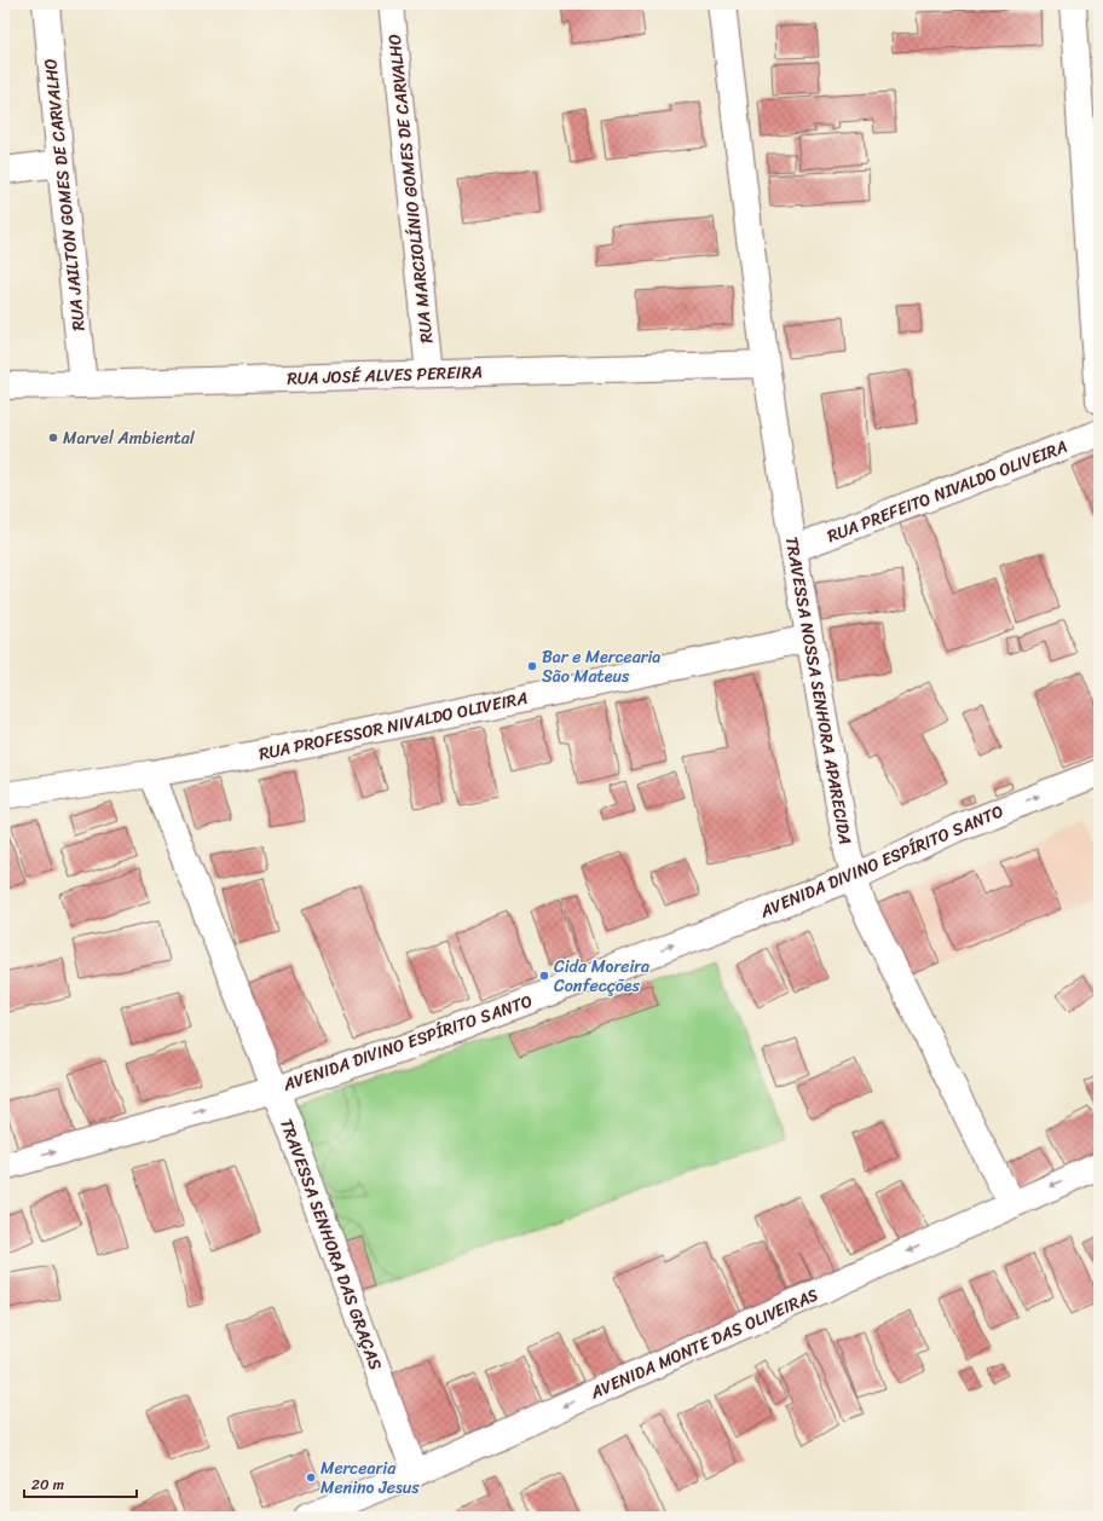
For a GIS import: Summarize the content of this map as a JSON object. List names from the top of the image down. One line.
{"streets":{"street":["RUA MARCIOLÍNIO GOMES DE CARVALHO","RUA JAILTON GOMES DE CARVALHO","RUA JOSÉ ALVES PEREIRA","RUA PREFEITO NIVALDO OLIVEIRA","TRAVESSA NOSSA SENHORA APARECIDA","RUA PROFESSOR NIVALDO OLIVEIRA","AVENIDA DIVINO ESPÍRITO SANTO","TRAVESSA SENHORA DAS GRAÇAS","AVENIDA MONTE DAS OLIVEIRAS"]},"crossings":[["RUA MARCIOLÍNIO GOMES DE CARVALHO","RUA JOSÉ ALVES PEREIRA"],["RUA JAILTON GOMES DE CARVALHO","RUA JOSÉ ALVES PEREIRA"],["RUA JOSÉ ALVES PEREIRA","TRAVESSA NOSSA SENHORA APARECIDA"],["RUA PREFEITO NIVALDO OLIVEIRA","TRAVESSA NOSSA SENHORA APARECIDA"],["TRAVESSA NOSSA SENHORA APARECIDA","RUA PROFESSOR NIVALDO OLIVEIRA"],["TRAVESSA NOSSA SENHORA APARECIDA","AVENIDA DIVINO ESPÍRITO SANTO"],["TRAVESSA NOSSA SENHORA APARECIDA","AVENIDA MONTE DAS OLIVEIRAS"],["RUA PROFESSOR NIVALDO OLIVEIRA","TRAVESSA SENHORA DAS GRAÇAS"],["AVENIDA DIVINO ESPÍRITO SANTO","TRAVESSA SENHORA DAS GRAÇAS"],["TRAVESSA SENHORA DAS GRAÇAS","AVENIDA MONTE DAS OLIVEIRAS"]],"one_way":["AVENIDA DIVINO ESPÍRITO SANTO","AVENIDA MONTE DAS OLIVEIRAS"],"places":["Marvel Ambiental","Bar e Mercearia São Mateus","Cida Moreira Confecções","Mercearia Menino Jesus"],"scale_bar":"20 m"}
